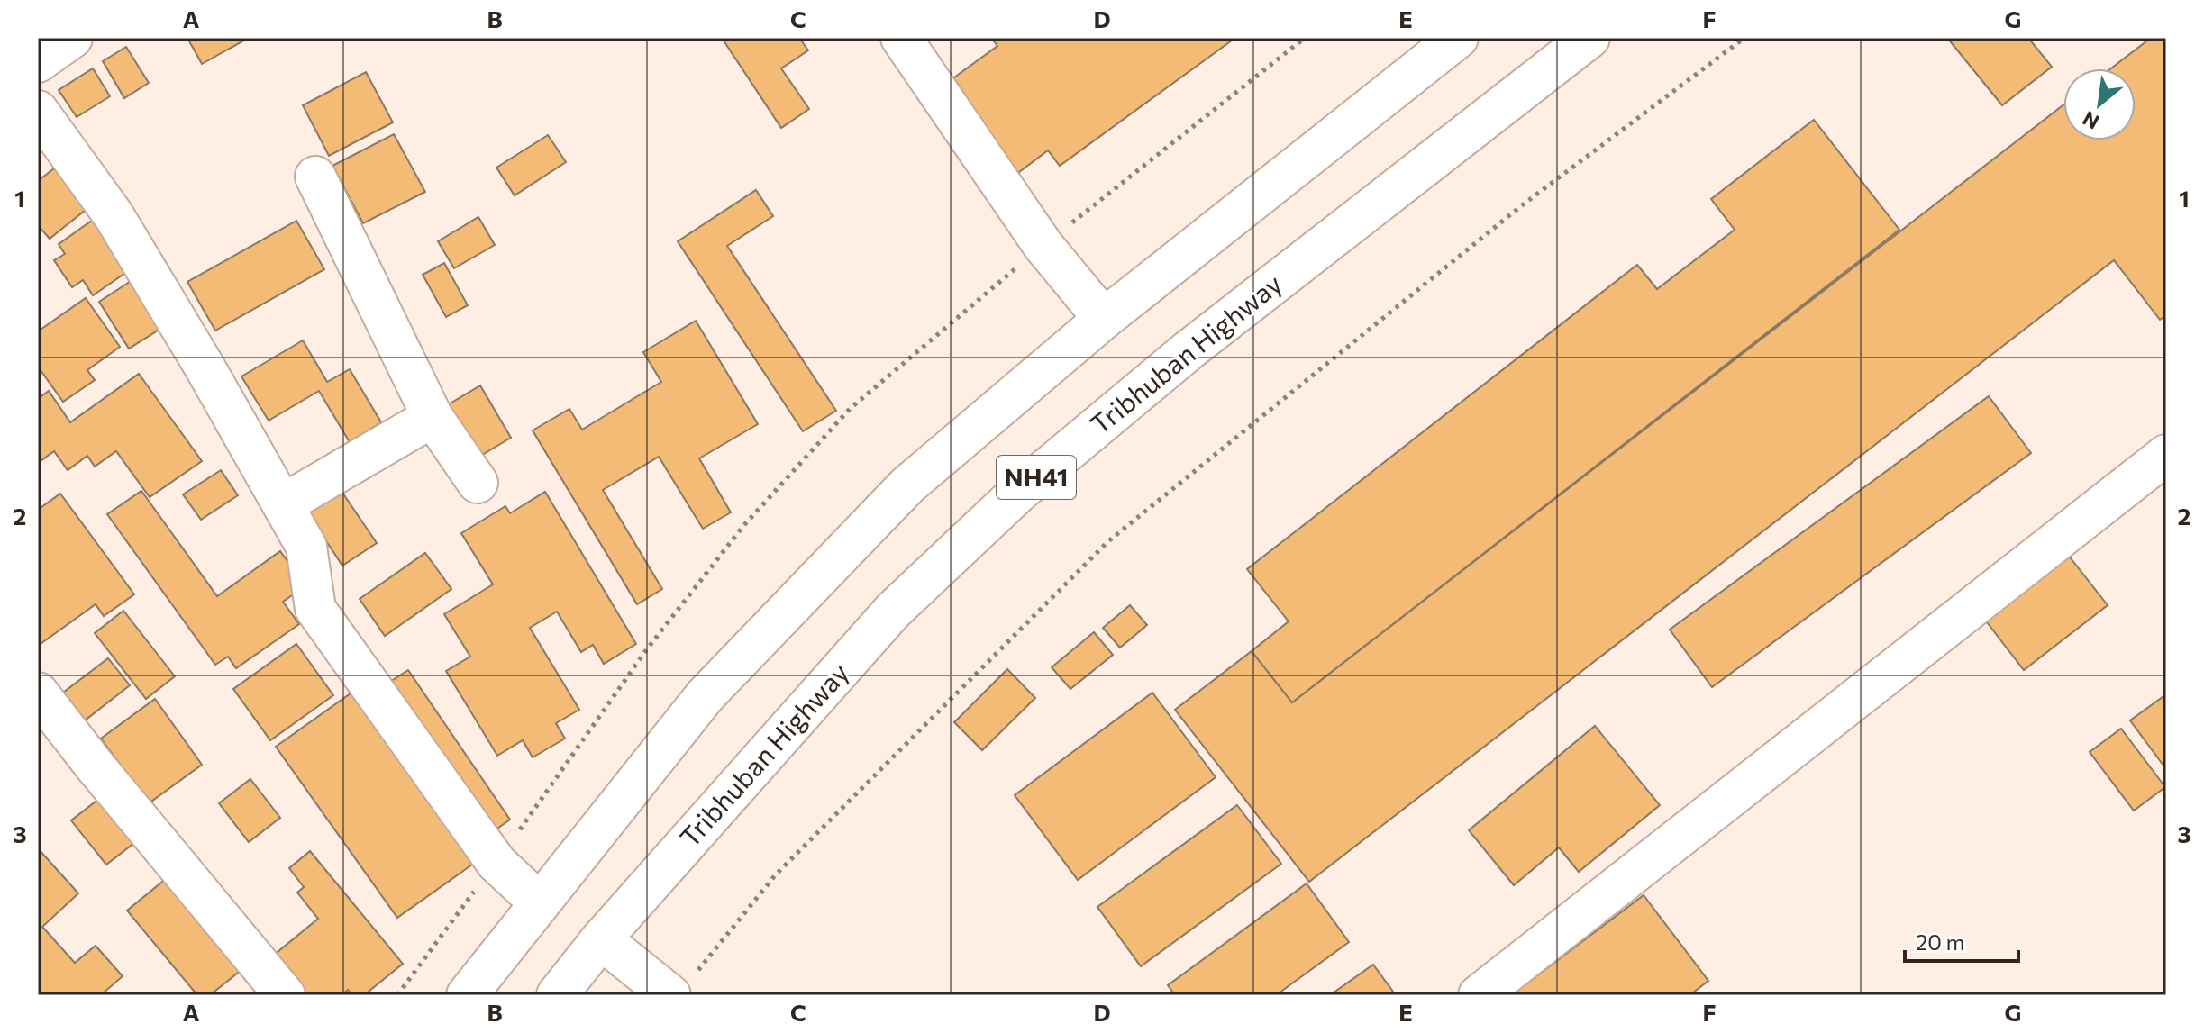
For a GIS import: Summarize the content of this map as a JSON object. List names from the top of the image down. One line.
{"streets":{"main road":["Tribhuban Highway","NH41"]},"scale_bar":"20 m","north":"bottom left","grid":{"columns":["A","B","C","D","E","F","G"],"rows":["1","2","3"]}}
